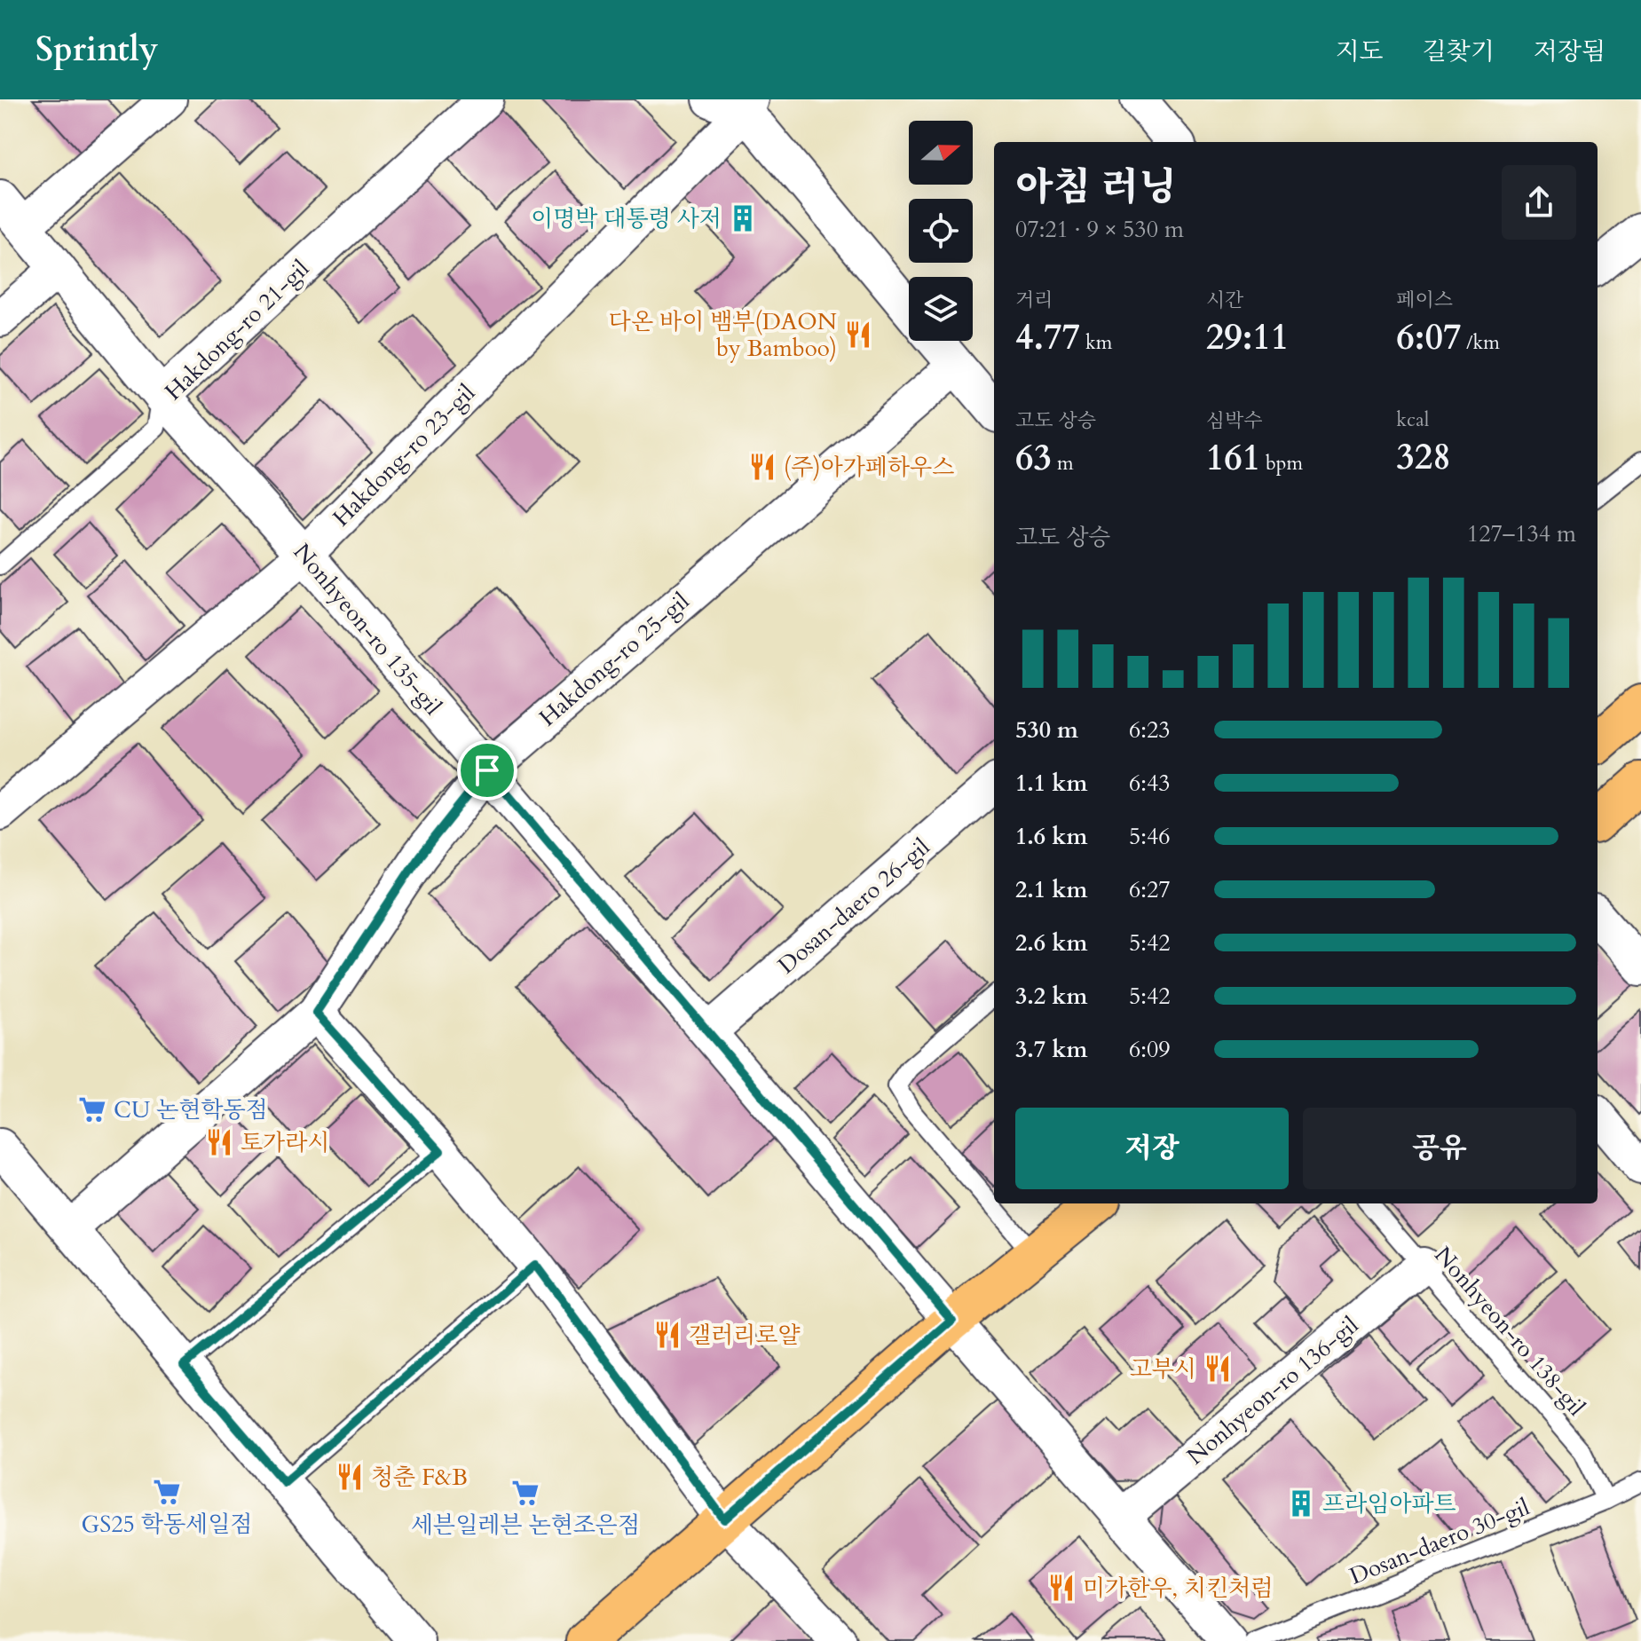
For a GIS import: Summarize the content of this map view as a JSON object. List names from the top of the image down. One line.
{"streets":{"street":["Hakdong-ro 21-gil","Hakdong-ro 23-gil","Nonhyeon-ro 135-gil","Hakdong-ro 25-gil","Dosan-daero 26-gil","Nonhyeon-ro 136-gil"],"lane":["Nonhyeon-ro 138-gil","Dosan-daero 30-gil"]},"crossings":[["Hakdong-ro 21-gil","Nonhyeon-ro 135-gil"],["Hakdong-ro 23-gil","Nonhyeon-ro 135-gil"],["Nonhyeon-ro 135-gil","Hakdong-ro 25-gil"],["Nonhyeon-ro 135-gil","Dosan-daero 26-gil"],["Nonhyeon-ro 138-gil","Nonhyeon-ro 136-gil"],["Nonhyeon-ro 138-gil","Dosan-daero 30-gil"]],"places":{"building":["이명박 대통령 사저","프라임아파트"],"restaurant":["다온 바이 뱀부(DAON by Bamboo)","(주)아가페하우스","토가라시","갤러리로얄","고부시","청춘 F&B","미가한우, 치킨처럼"],"supermarket":["CU 논현학동점","GS25 학동세일점","세븐일레븐 논현조은점"]},"north":"right","page":{"header":"Sprintly","nav":["지도","길찾기","저장됨"],"heading":["아침 러닝","07:21 · 9 × 530 m"],"stats":[["거리","4.77 km"],["시간","29:11"],["페이스","6:07 /km"],["고도 상승","63 m"],["심박수","161 bpm"],["kcal","328"]],"chart":["고도 상승","127–134 m"],"list":[{"name":"530 m","note":"6:23"},{"name":"1.1 km","note":"6:43"},{"name":"1.6 km","note":"5:46"},{"name":"2.1 km","note":"6:27"},{"name":"2.6 km","note":"5:42"},{"name":"3.2 km","note":"5:42"},{"name":"3.7 km","note":"6:09"}],"buttons":["저장","공유"]}}
